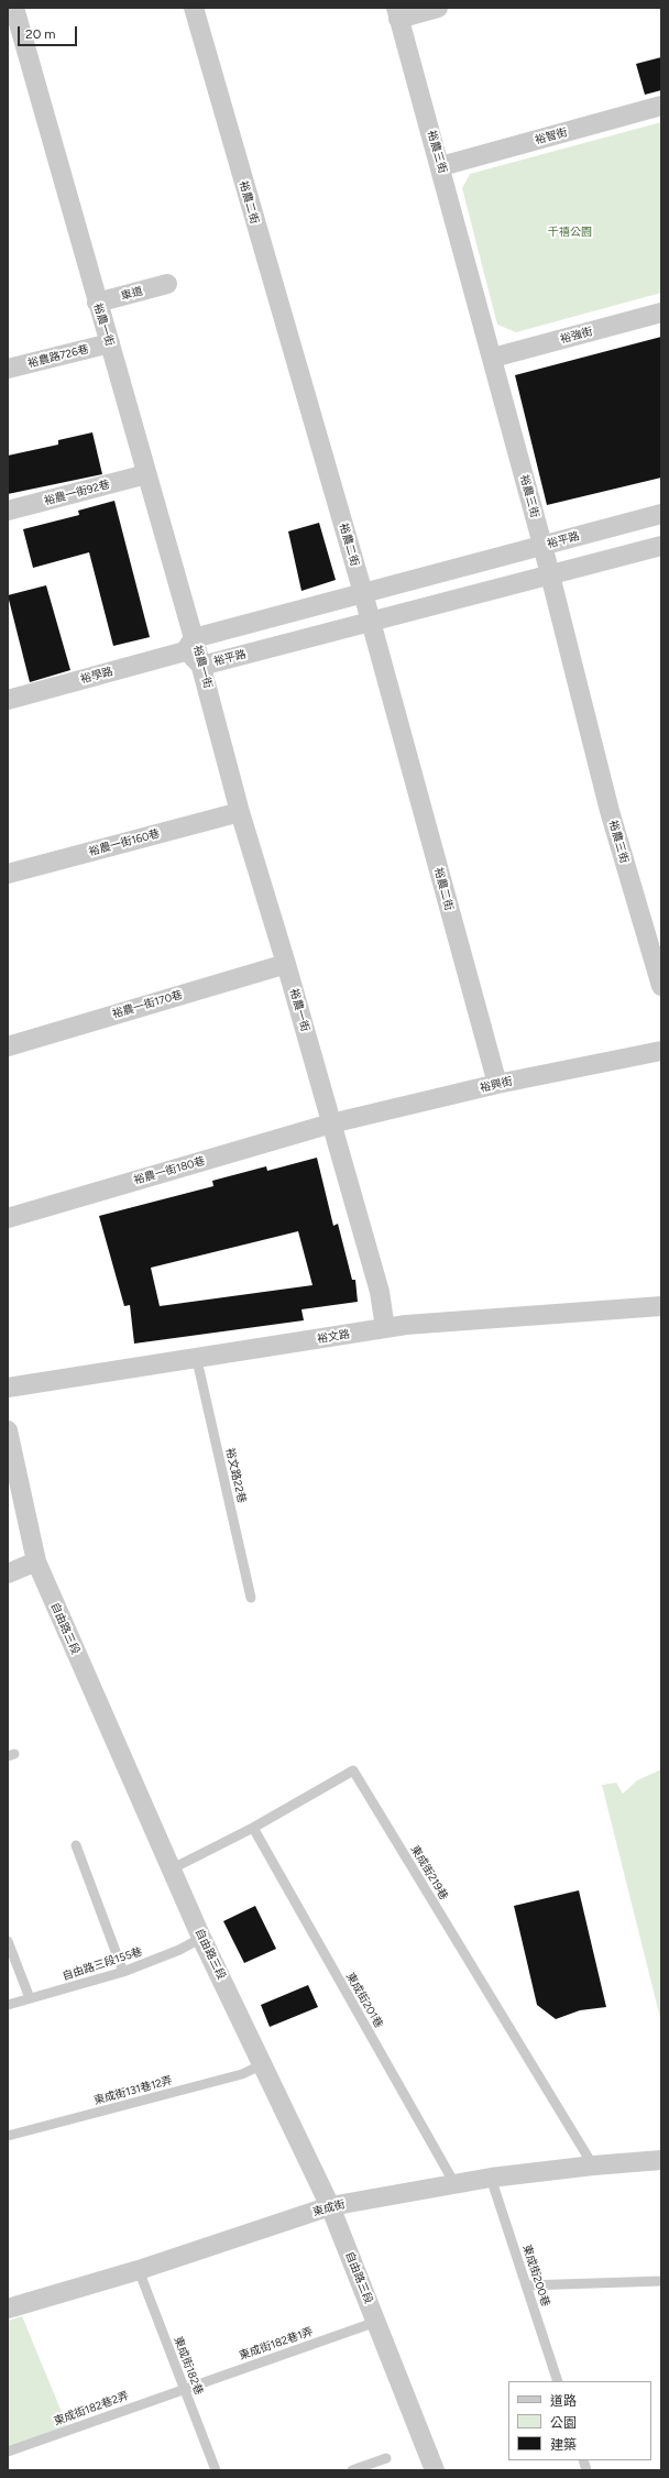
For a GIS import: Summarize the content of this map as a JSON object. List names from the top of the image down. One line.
{"streets":{"street":["裕智街","裕農三街","裕農二街","車道","裕農一街","裕強街","裕農路726巷","裕農一街92巷","裕平路","裕學路","裕農一街160巷","裕農一街170巷","裕興街","裕農一街180巷","裕文路","自由路三段","東成街"],"lane":["裕文路22巷","東成街219巷","自由路三段155巷","東成街201巷","東成街131巷12弄","東成街200巷","東成街182巷1弄","東成街182巷","東成街182巷2弄"]},"crossings":[["裕智街","裕農三街"],["裕農三街","裕強街"],["裕農三街","裕平路"],["裕農二街","裕平路"],["裕農二街","裕興街"],["車道","裕農一街"],["裕農一街","裕農路726巷"],["裕農一街","裕農一街92巷"],["裕農一街","裕平路"],["裕農一街","裕學路"],["裕農一街","裕農一街160巷"],["裕農一街","裕農一街170巷"],["裕農一街","裕興街"],["裕農一街","裕農一街180巷"],["裕農一街","裕文路"],["裕平路","裕學路"],["裕興街","裕農一街180巷"],["裕文路","裕文路22巷"],["自由路三段","東成街219巷"],["自由路三段","自由路三段155巷"],["自由路三段","東成街131巷12弄"],["自由路三段","東成街"],["自由路三段","東成街182巷1弄"],["東成街219巷","東成街201巷"],["東成街219巷","東成街"],["東成街201巷","東成街"],["東成街","東成街200巷"],["東成街","東成街182巷"],["東成街182巷1弄","東成街182巷"],["東成街182巷1弄","東成街182巷2弄"],["東成街182巷","東成街182巷2弄"]],"parks":["千禧公園"],"legend":["道路","公園","建築"],"scale_bar":"20 m"}
